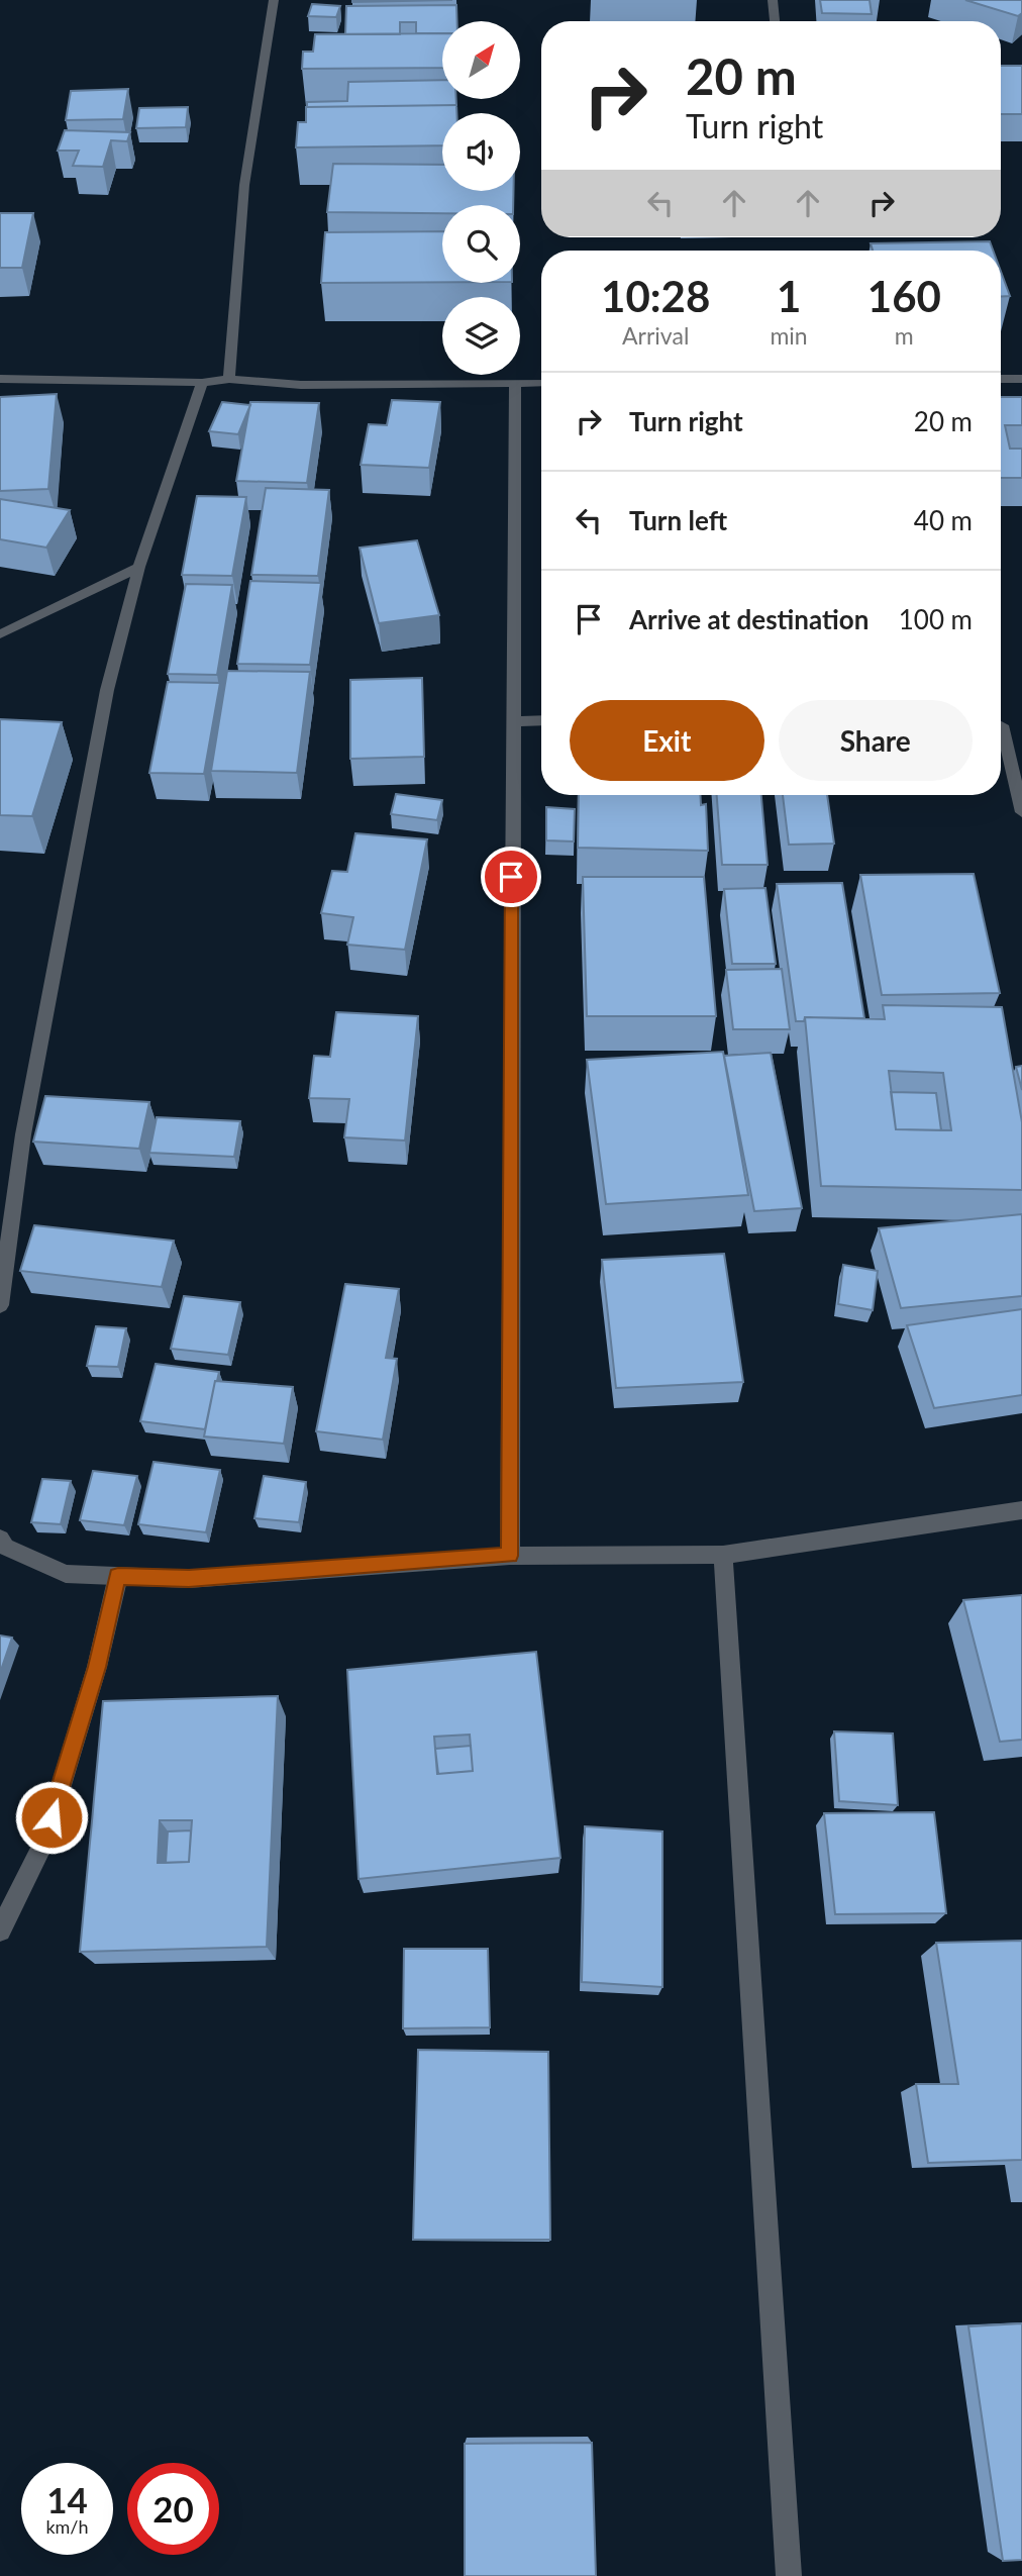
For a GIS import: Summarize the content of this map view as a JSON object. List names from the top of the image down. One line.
{"north":"top right","page":{"turn":["20 m","Turn right"],"eta":["10:28","Arrival","1","min","160","m"],"list":[{"name":"Turn right","value":"20 m"},{"name":"Turn left","value":"40 m"},{"name":"Arrive at destination","value":"100 m"}],"buttons":["Exit","Share"],"speed":"14 km/h","limit":"20"}}
